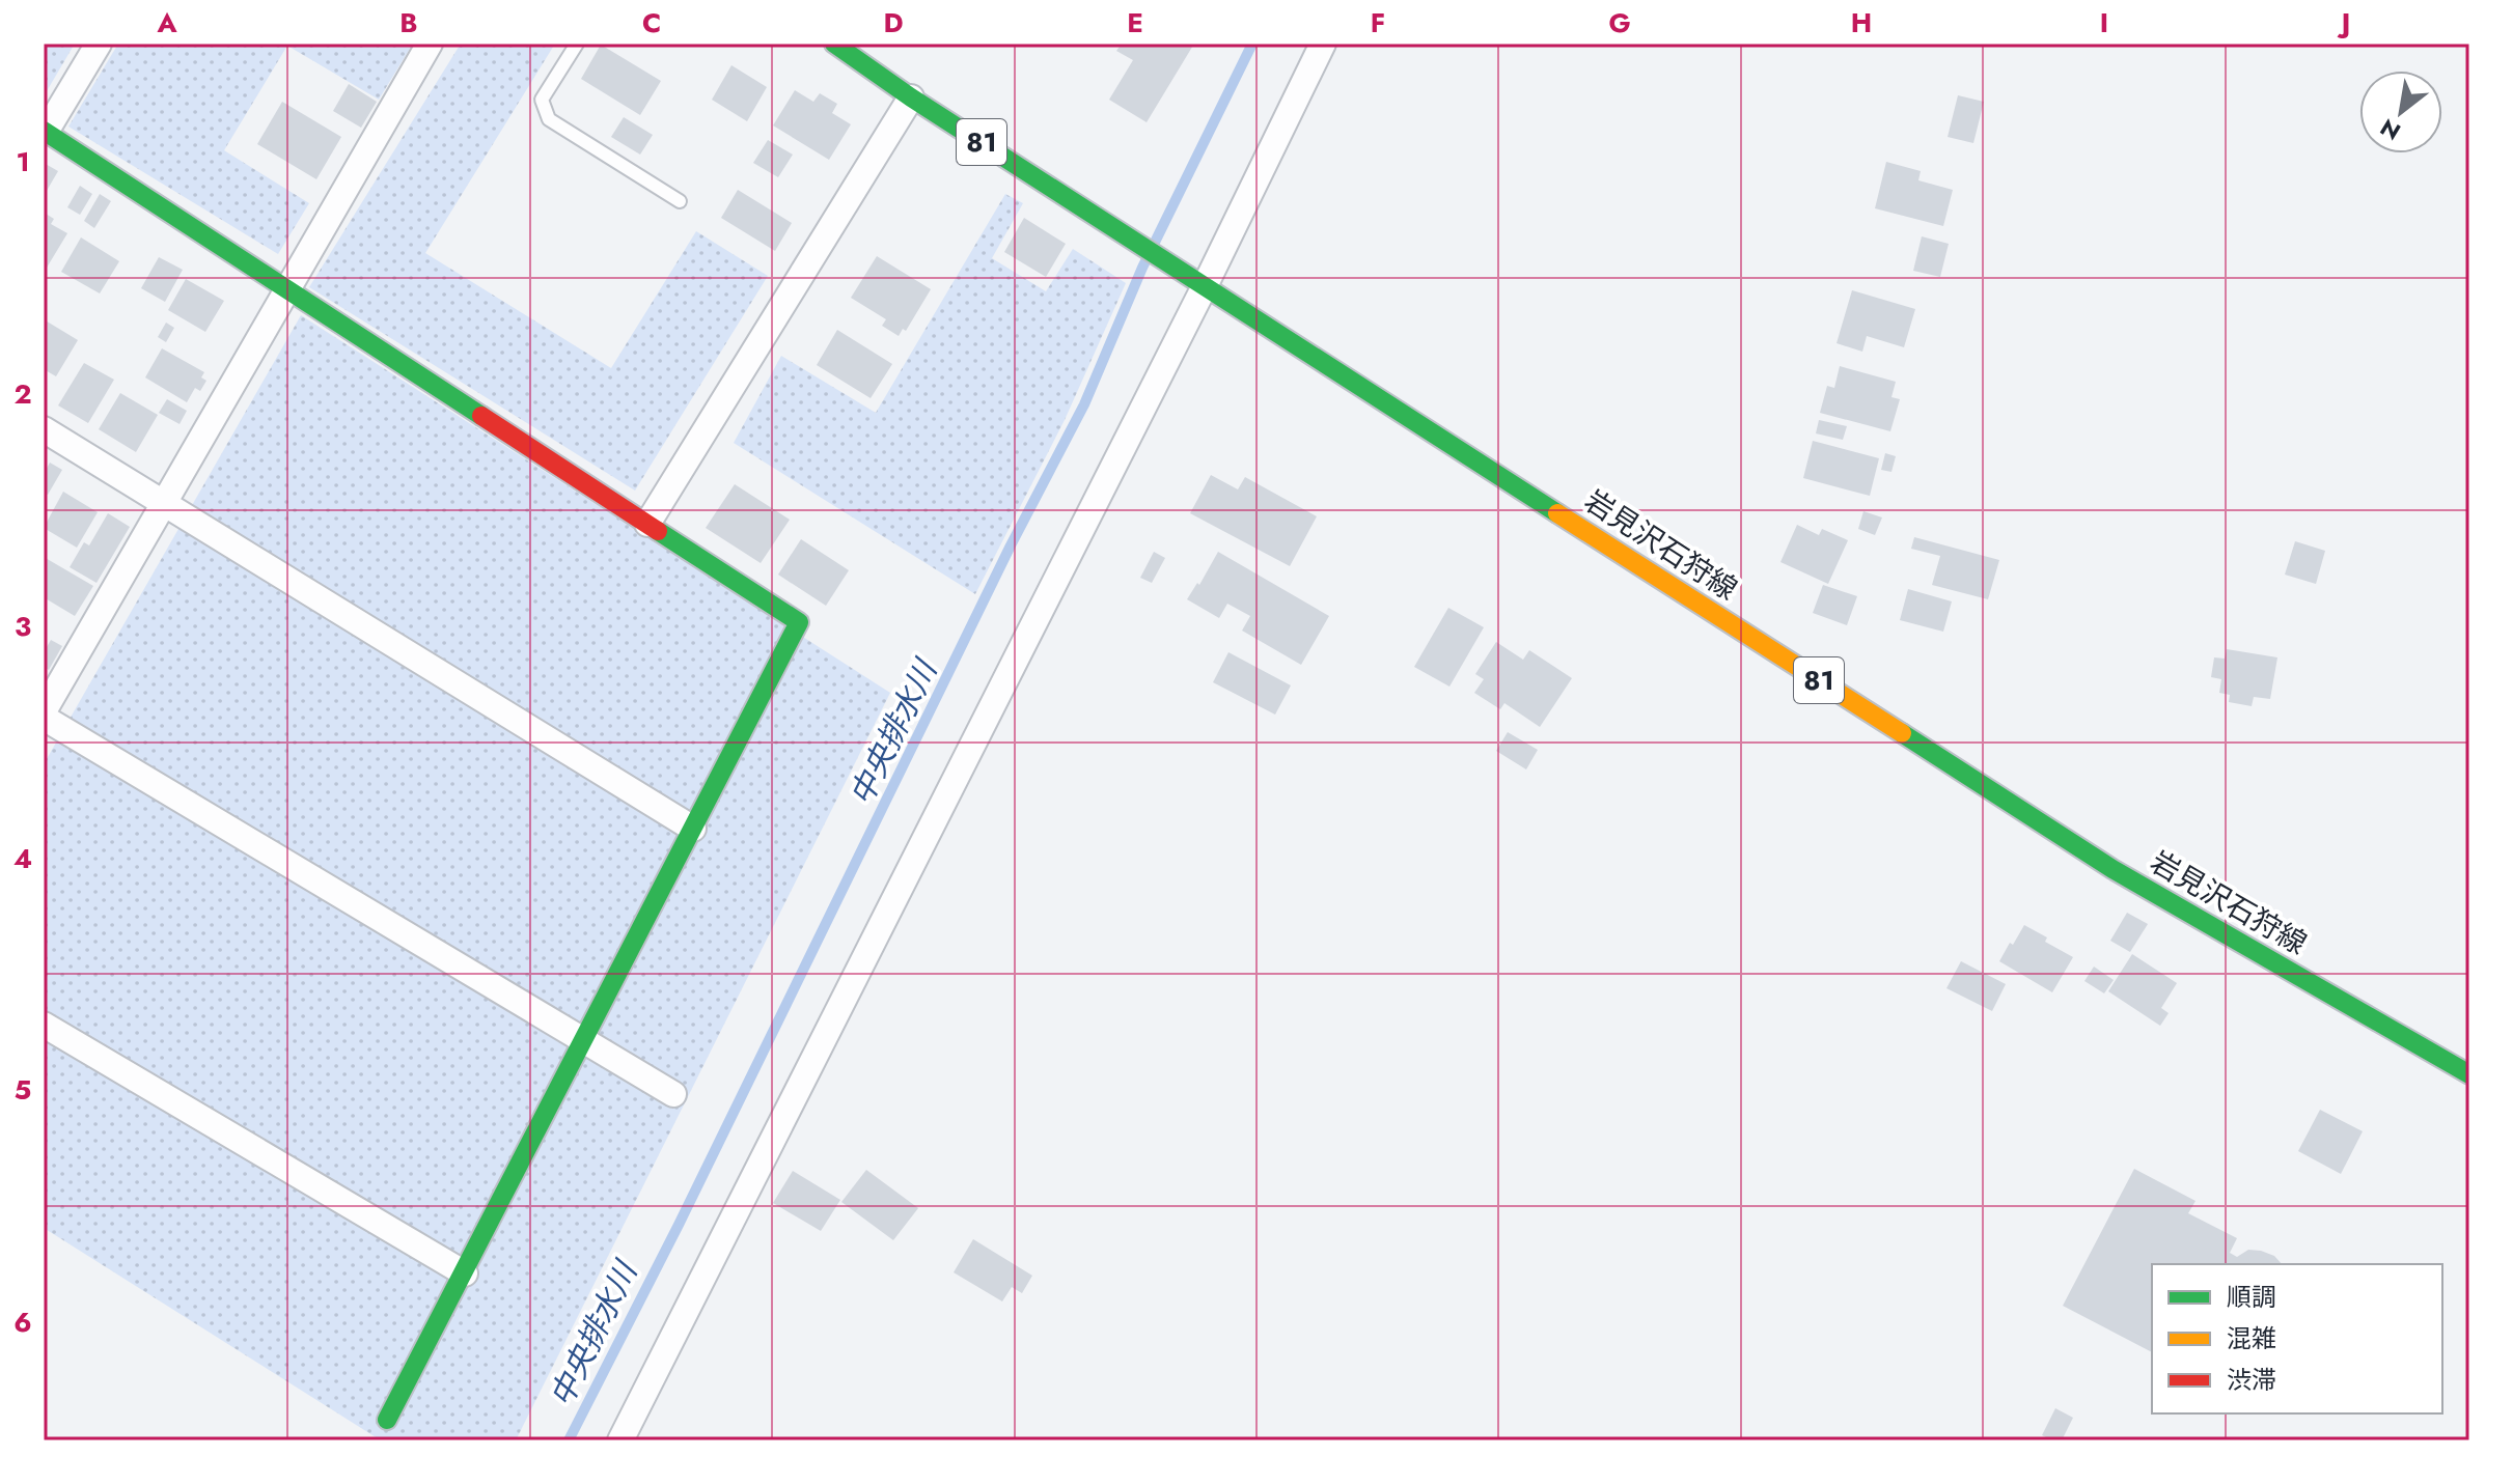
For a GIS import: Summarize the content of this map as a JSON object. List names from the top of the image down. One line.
{"streets":{"main road":["81","岩見沢石狩線"]},"water":["中央排水川"],"legend":["順調","混雑","渋滞"],"north":"bottom left","grid":{"columns":["A","B","C","D","E","F","G","H","I","J"],"rows":["1","2","3","4","5","6"]}}
